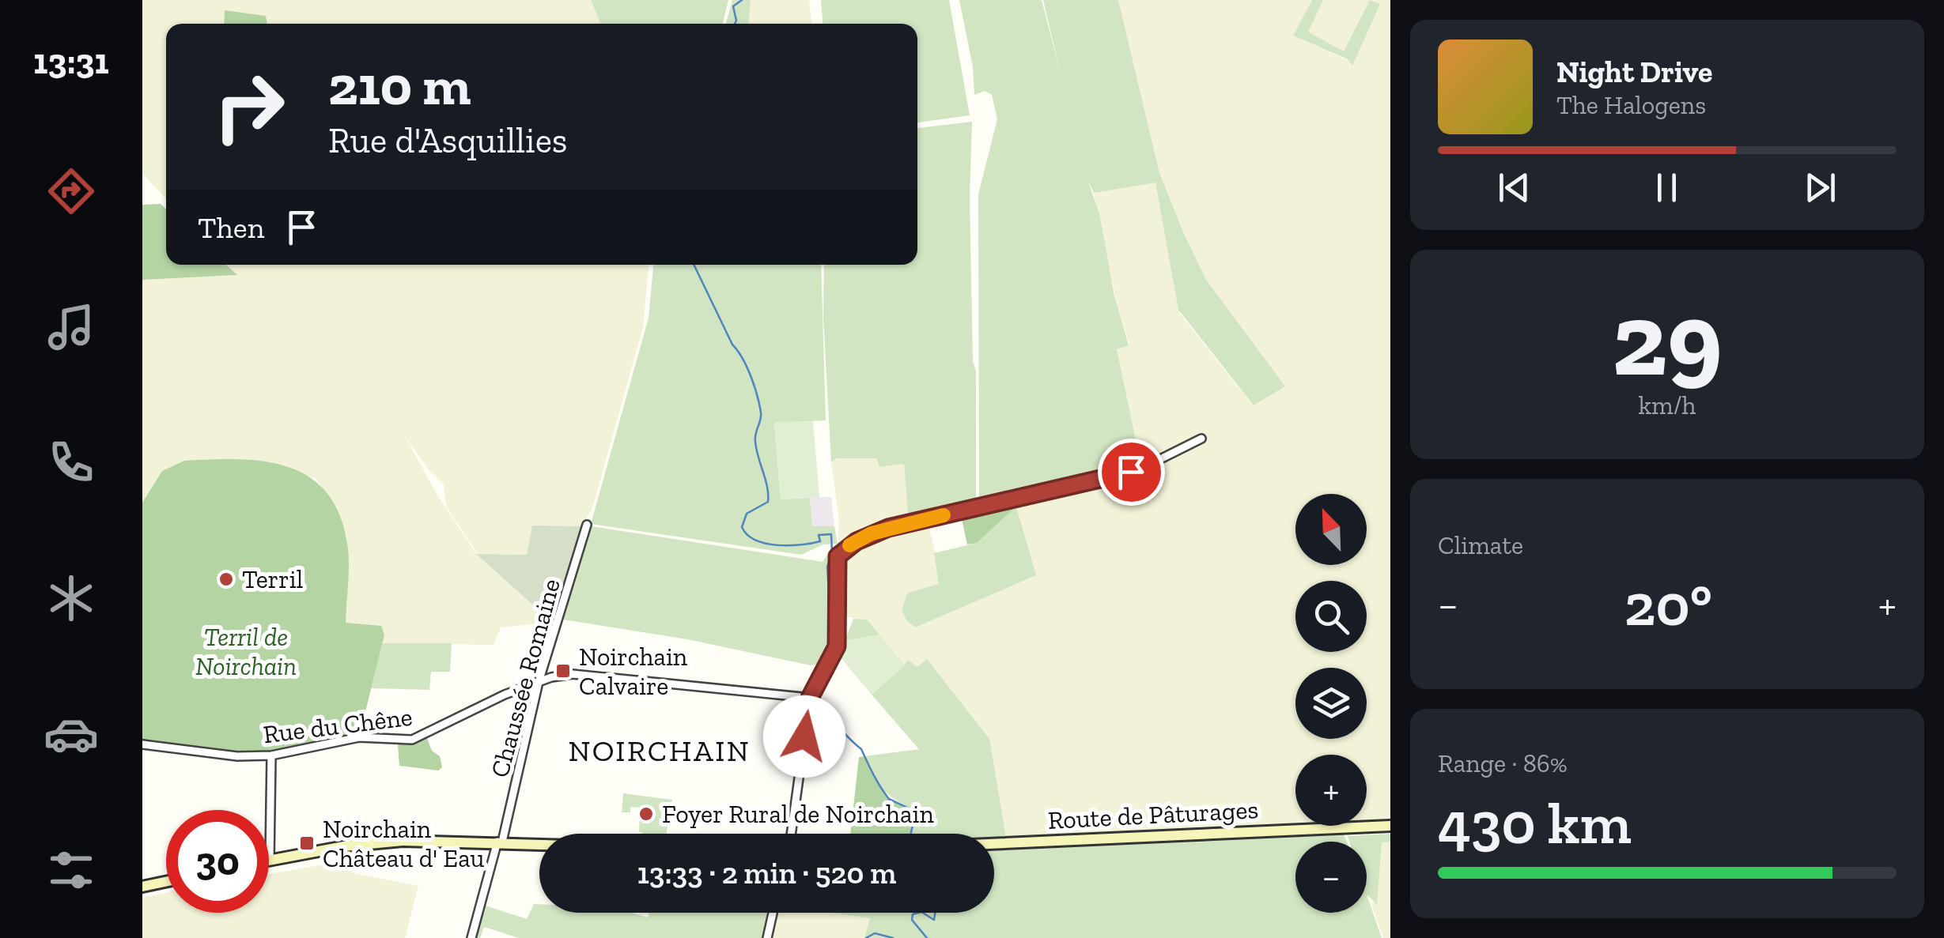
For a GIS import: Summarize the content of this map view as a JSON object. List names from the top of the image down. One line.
{"streets":{"main road":["Route de Pâturages"],"street":["Chaussée Romaine","Rue du Chêne"]},"crossings":[["Chaussée Romaine","Rue du Chêne"]],"districts":["NOIRCHAIN"],"parks":["Terril de Noirchain"],"places":{"other":["Terril","Foyer Rural de Noirchain"],"transit":["Noirchain Calvaire","Noirchain Château d' Eau"]},"north":"top left","page":{"tabs":"13:31","turn":["210 m","Rue d'Asquillies"],"song":["Night Drive","The Halogens"],"then":"Then","tile":[["29","km/h"],"Climate",["Range · 86%","430 km"]],"map_buttons":["+","−"],"heat":["−","20°","+"],"limit":"30","trip":"13:33 · 2 min · 520 m"}}
